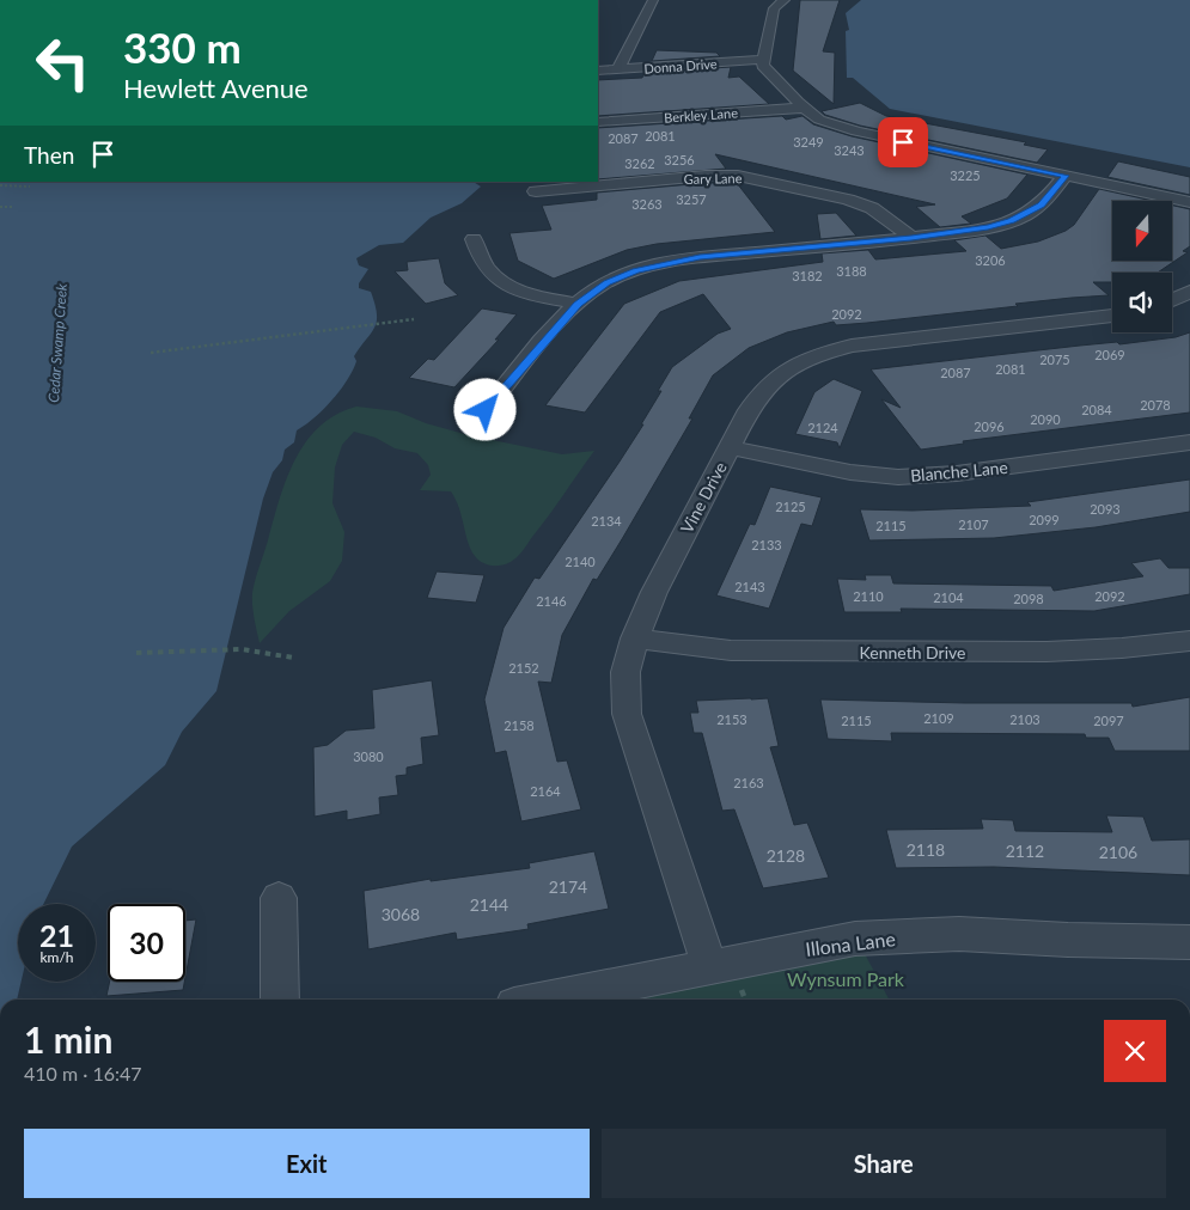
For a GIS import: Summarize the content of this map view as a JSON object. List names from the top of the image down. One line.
{"streets":{"street":["Donna Drive","Berkley Lane","Gary Lane","Blanche Lane","Vine Drive","Kenneth Drive","Illona Lane"]},"crossings":[["Blanche Lane","Vine Drive"],["Vine Drive","Kenneth Drive"],["Vine Drive","Illona Lane"]],"water":["Cedar Swamp Creek"],"parks":["Wynsum Park"],"house_numbers":["2081","2087","3249","3243","3256","3262","3225","3257","3263","3206","3188","3182","2092","2069","2075","2081","2087","2078","2084","2090","2096","2124","2125","2093","2099","2134","2107","2115","2133","2140","2143","2110","2092","2104","2098","2146","2152","2109","2153","2103","2115","2097","2158","3080","2163","2164","2118","2112","2106","2128","2174","2144","3068"],"north":"bottom","page":{"turn":["330 m","Hewlett Avenue"],"then":"Then","speed":"21 km/h","limit":"30","heading":["1 min","410 m · 16:47"],"buttons":["Exit","Share"]}}
